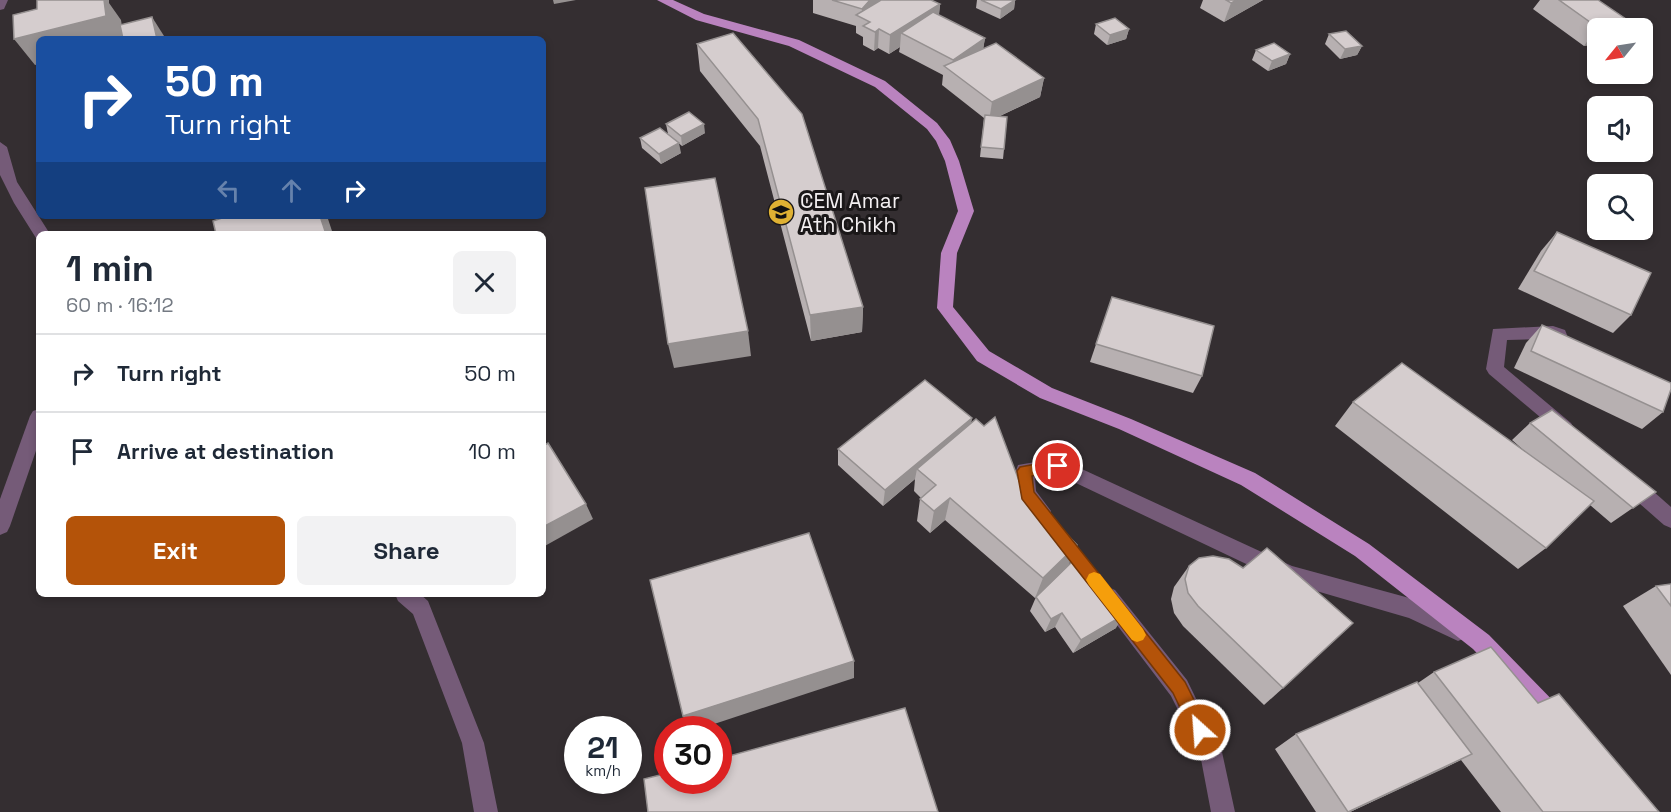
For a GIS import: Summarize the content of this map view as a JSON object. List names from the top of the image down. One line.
{"places":{"school or university":["CEM Amar Ath Chikh"]},"north":"bottom left","page":{"turn":["50 m","Turn right"],"heading":["1 min","60 m · 16:12"],"list":[{"name":"Turn right","value":"50 m"},{"name":"Arrive at destination","value":"10 m"}],"buttons":["Exit","Share"],"speed":"21 km/h","limit":"30"}}
